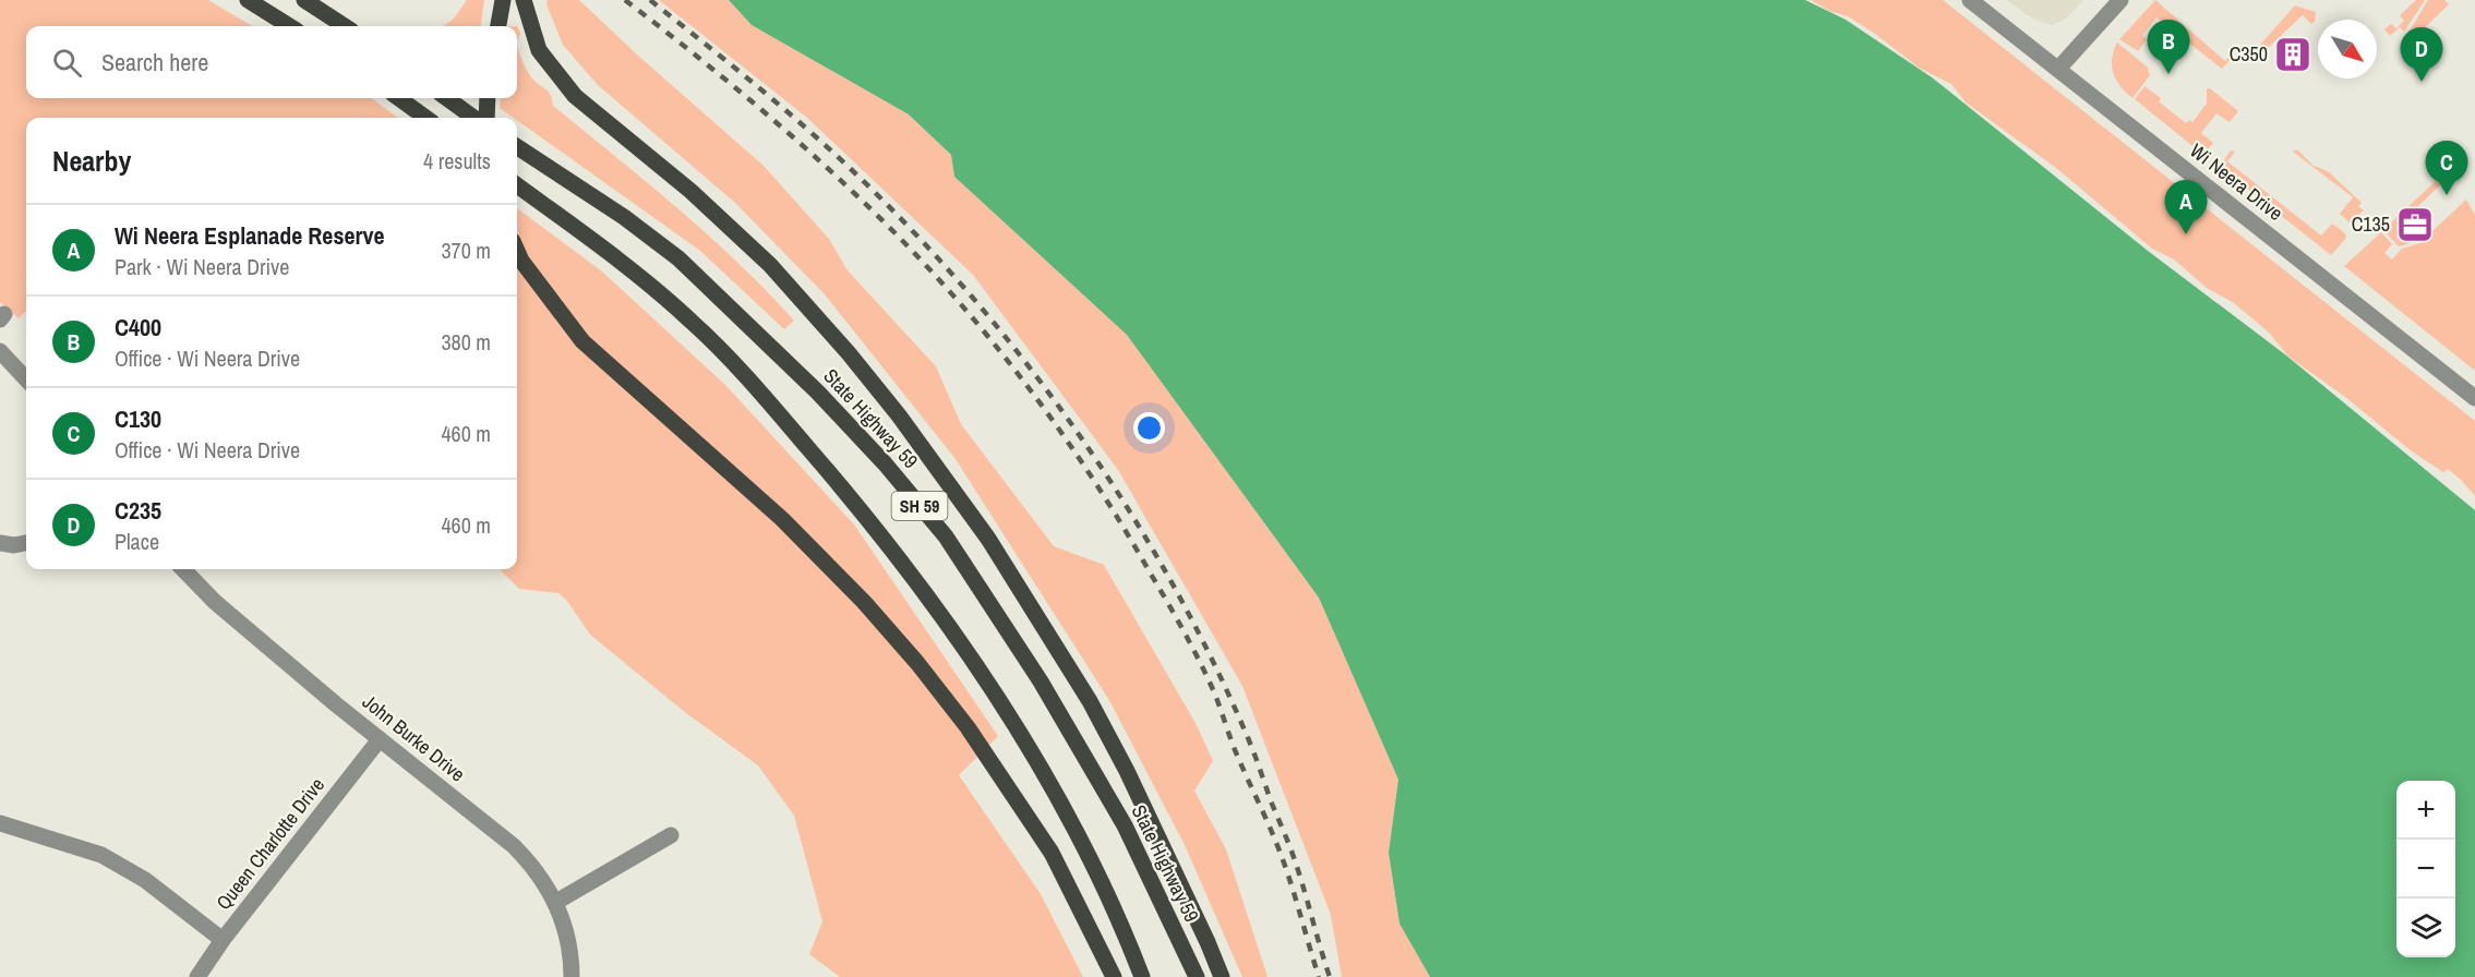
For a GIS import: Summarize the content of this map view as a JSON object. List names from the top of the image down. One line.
{"streets":{"main road":["State Highway 59","SH 59"],"street":["Wi Neera Drive","John Burke Drive","Queen Charlotte Drive"]},"crossings":[["John Burke Drive","Queen Charlotte Drive"]],"places":{"building":["C350"],"office":["C135"]},"north":"bottom right","page":{"pins":["B","D","C","A"],"search":"Search here","heading":["Nearby","4 results"],"list":[{"mark":"A","name":"Wi Neera Esplanade Reserve","note":"Park · Wi Neera Drive","value":"370 m"},{"mark":"B","name":"C400","note":"Office · Wi Neera Drive","value":"380 m"},{"mark":"C","name":"C130","note":"Office · Wi Neera Drive","value":"460 m"},{"mark":"D","name":"C235","note":"Place","value":"460 m"}],"map_buttons":["+","−"]}}
